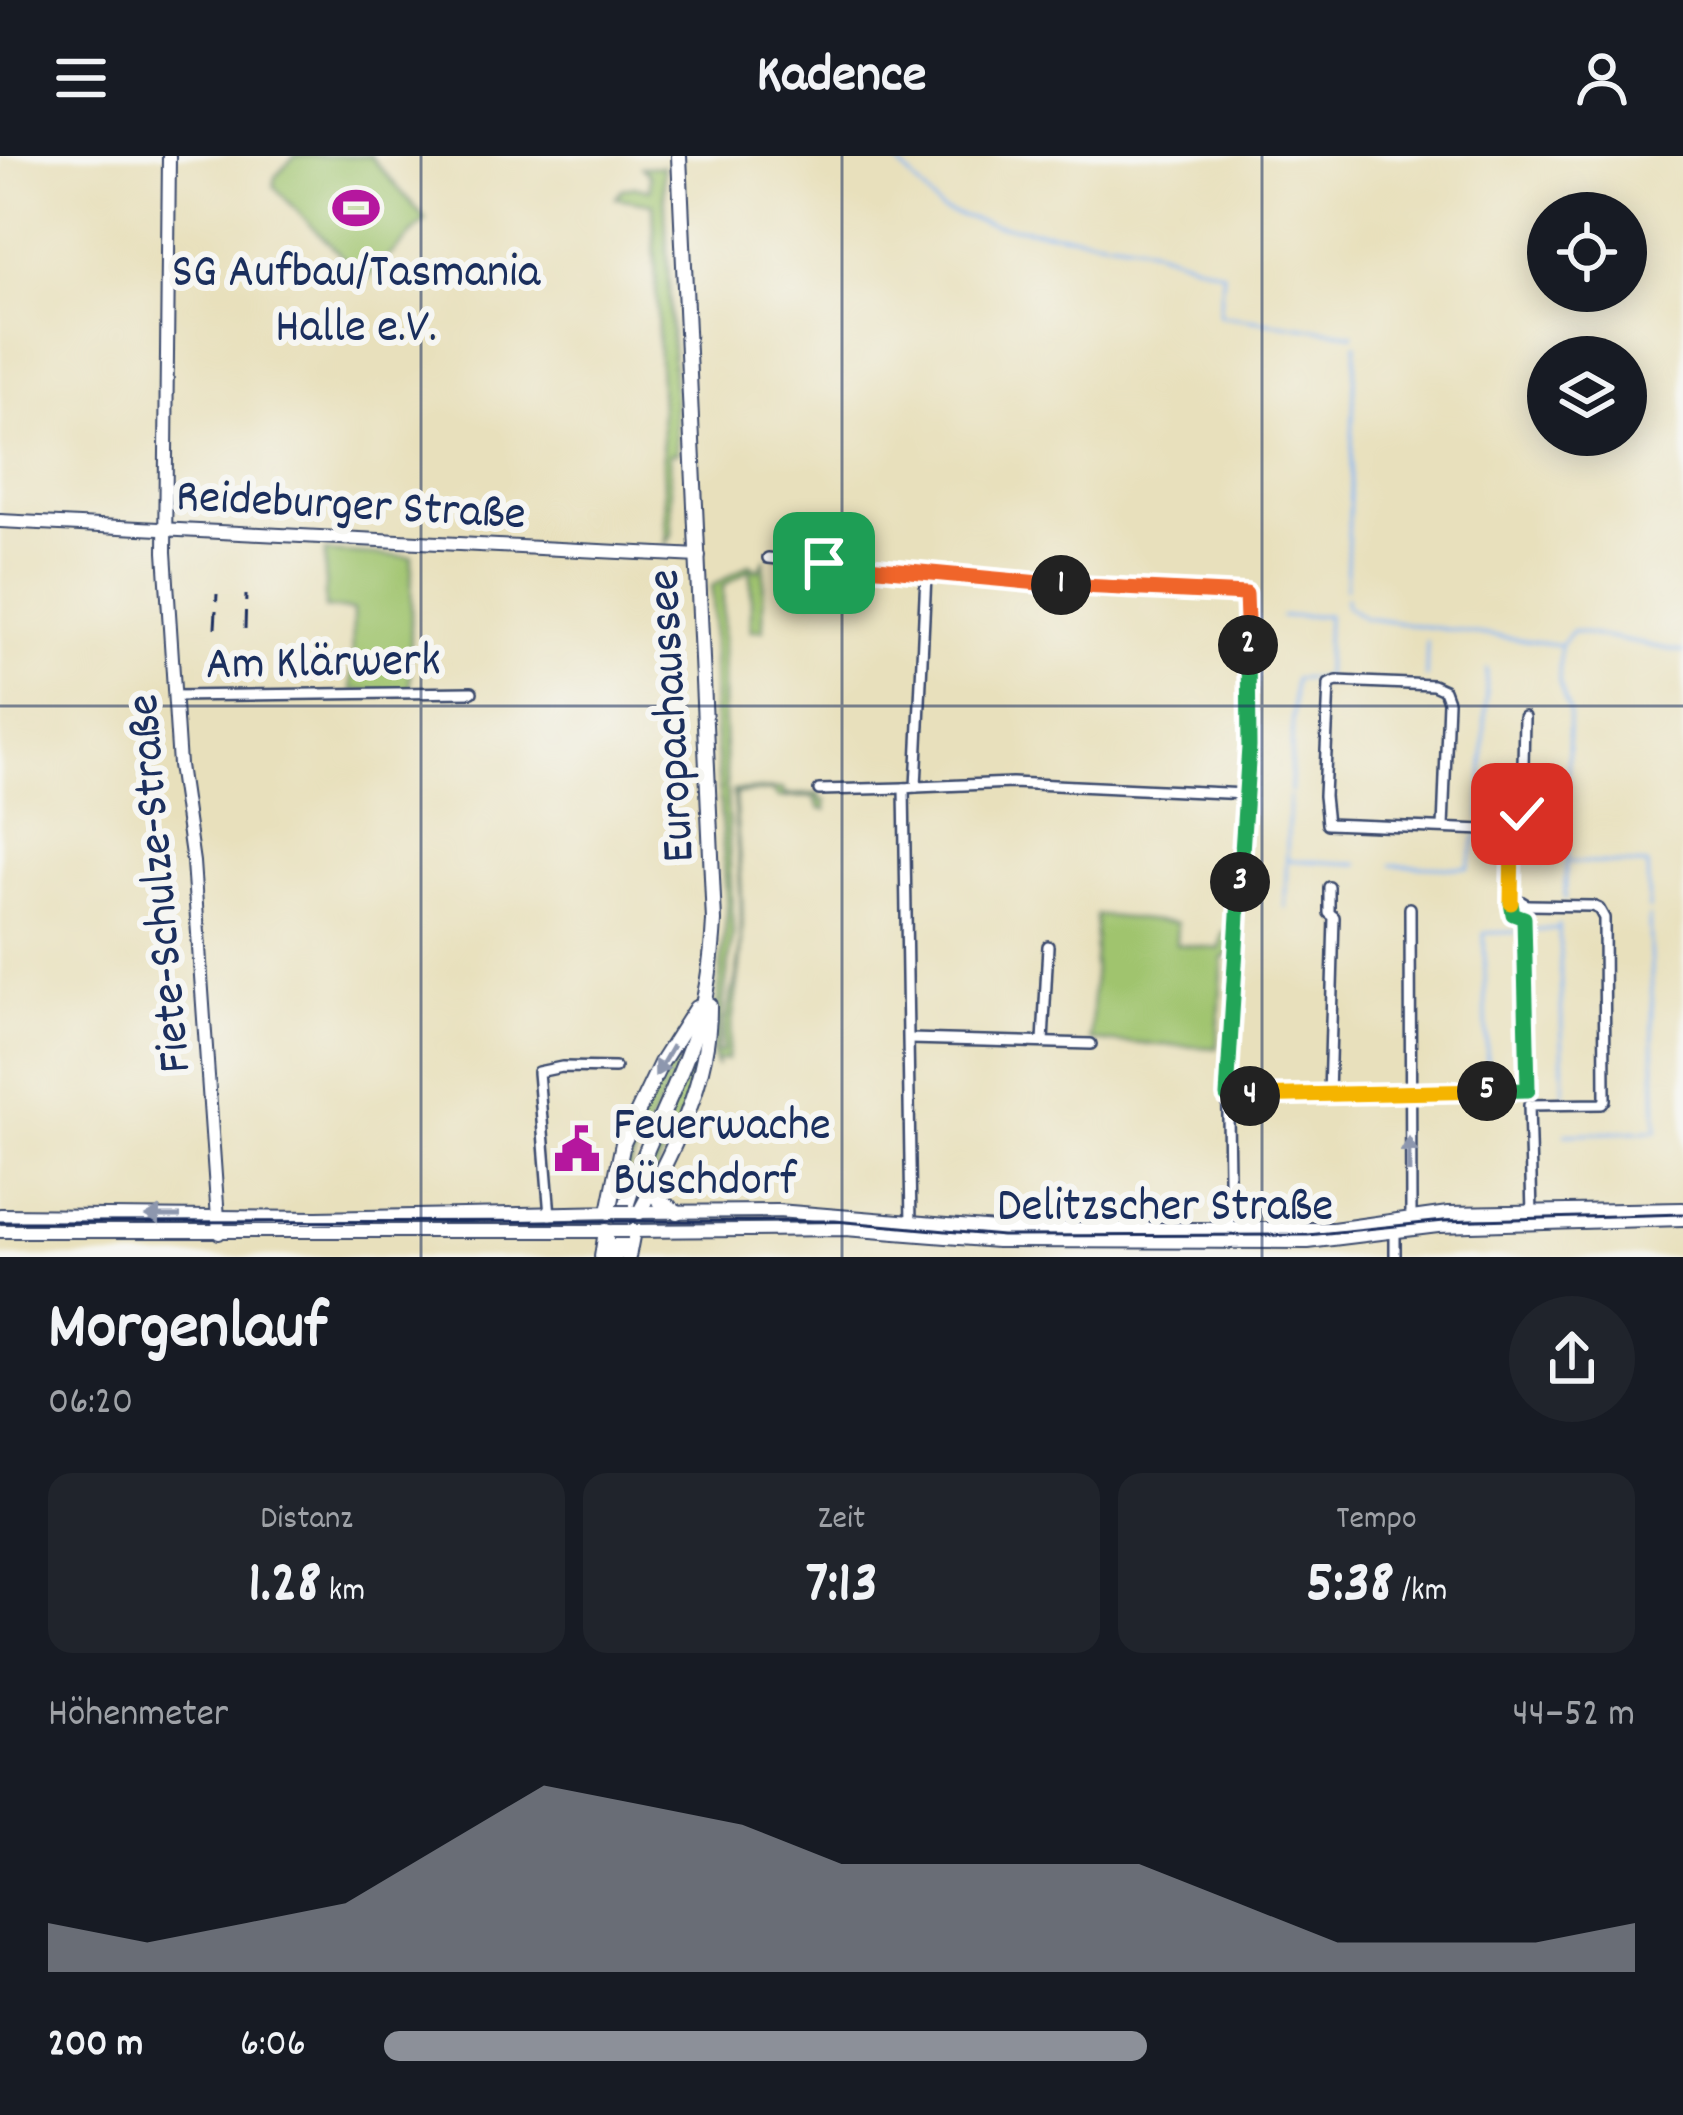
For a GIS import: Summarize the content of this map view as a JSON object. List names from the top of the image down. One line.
{"streets":{"main road":["Reideburger Straße","Europachaussee","Fiete-Schulze-Straße","Delitzscher Straße"],"street":["Am Klärwerk"]},"crossings":[["Reideburger Straße","Europachaussee"],["Reideburger Straße","Fiete-Schulze-Straße"],["Am Klärwerk","Fiete-Schulze-Straße"],["Fiete-Schulze-Straße","Delitzscher Straße"]],"places":{"sports":["SG Aufbau/Tasmania Halle e.V."],"public building":["Feuerwache Büschdorf"]},"page":{"header":"Kadence","pins":["1","2","3","5","4"],"heading":["Morgenlauf","06:20"],"stats":[["Distanz","1.28 km"],["Zeit","7:13"],["Tempo","5:38 /km"]],"chart":["Höhenmeter","44–52 m"],"list":[{"name":"200 m","note":"6:06"}]}}
